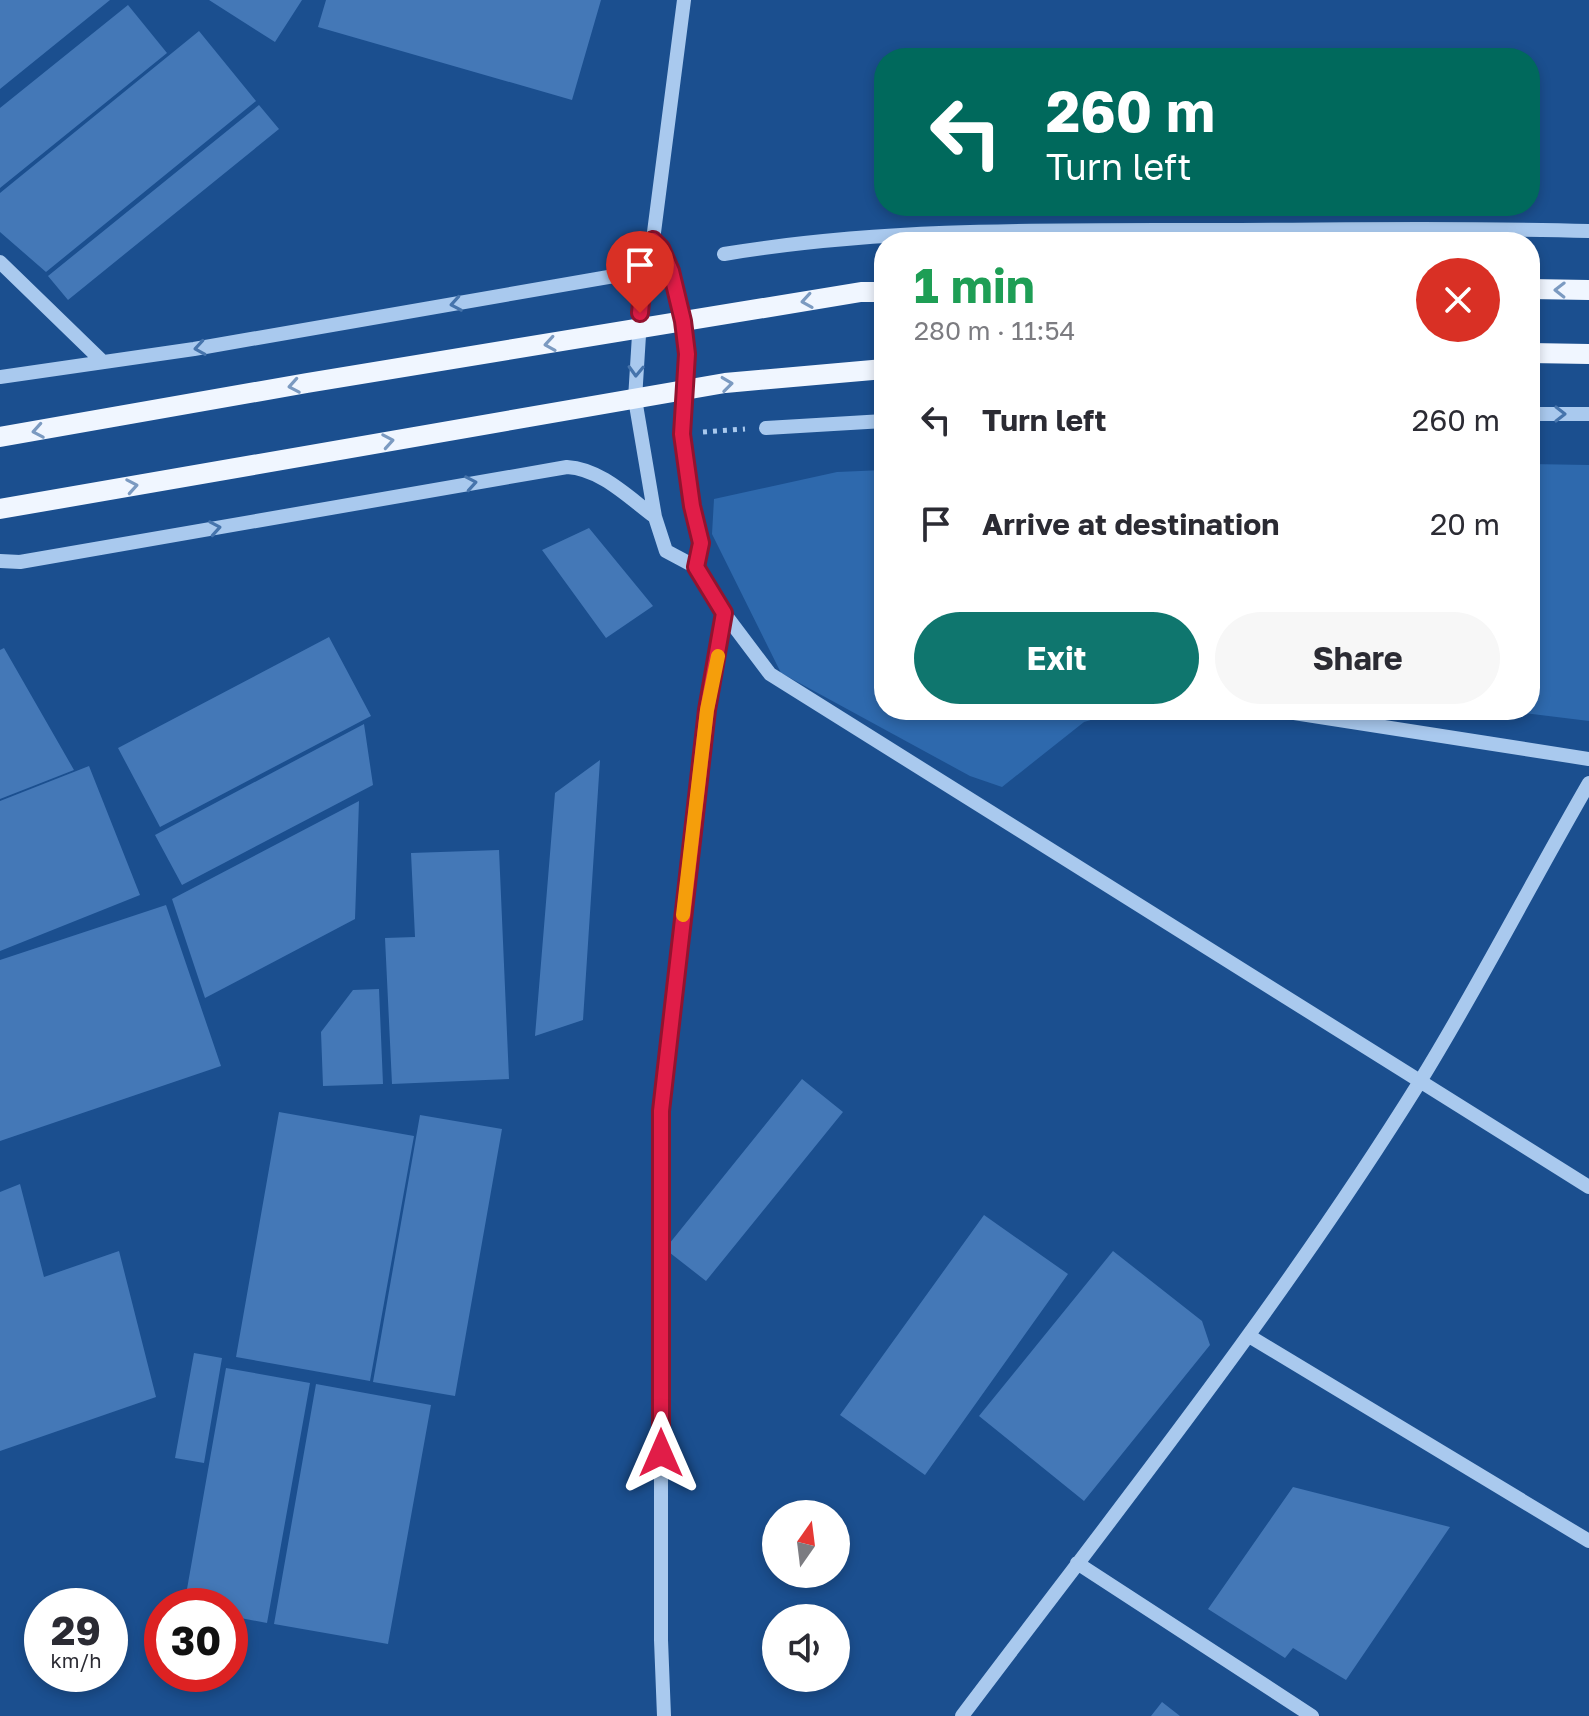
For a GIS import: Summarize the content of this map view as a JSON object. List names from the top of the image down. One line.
{"north":"top","page":{"turn":["260 m","Turn left"],"heading":["1 min","280 m · 11:54"],"list":[{"name":"Turn left","value":"260 m"},{"name":"Arrive at destination","value":"20 m"}],"buttons":["Exit","Share"],"speed":"29 km/h","limit":"30"}}
